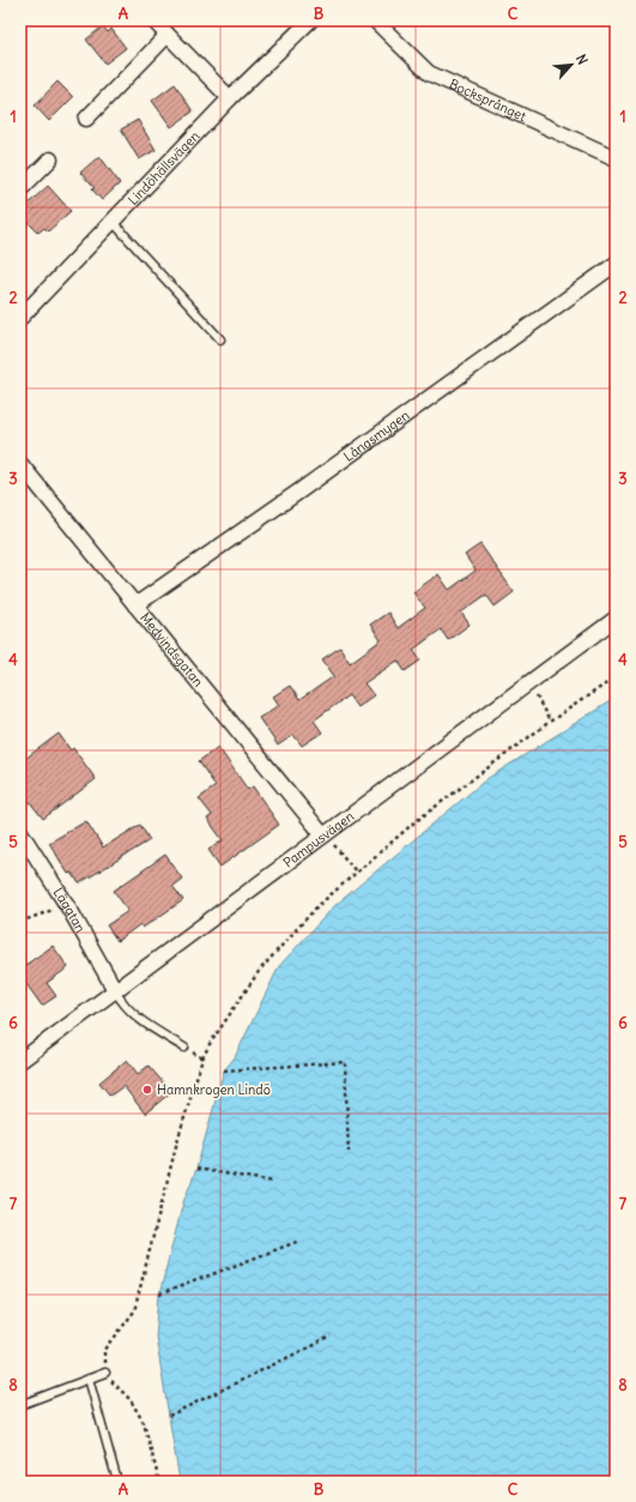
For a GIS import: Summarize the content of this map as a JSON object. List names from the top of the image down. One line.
{"streets":{"street":["Bocksprånget","Lindöhällsvägen","Långsmygen","Medvindsgatan","Pampusvägen","Lägatan"]},"crossings":[["Långsmygen","Medvindsgatan"],["Medvindsgatan","Pampusvägen"],["Pampusvägen","Lägatan"]],"places":["Hamnkrogen Lindö"],"north":"top right","grid":{"columns":["A","B","C"],"rows":["1","2","3","4","5","6","7","8"]}}
